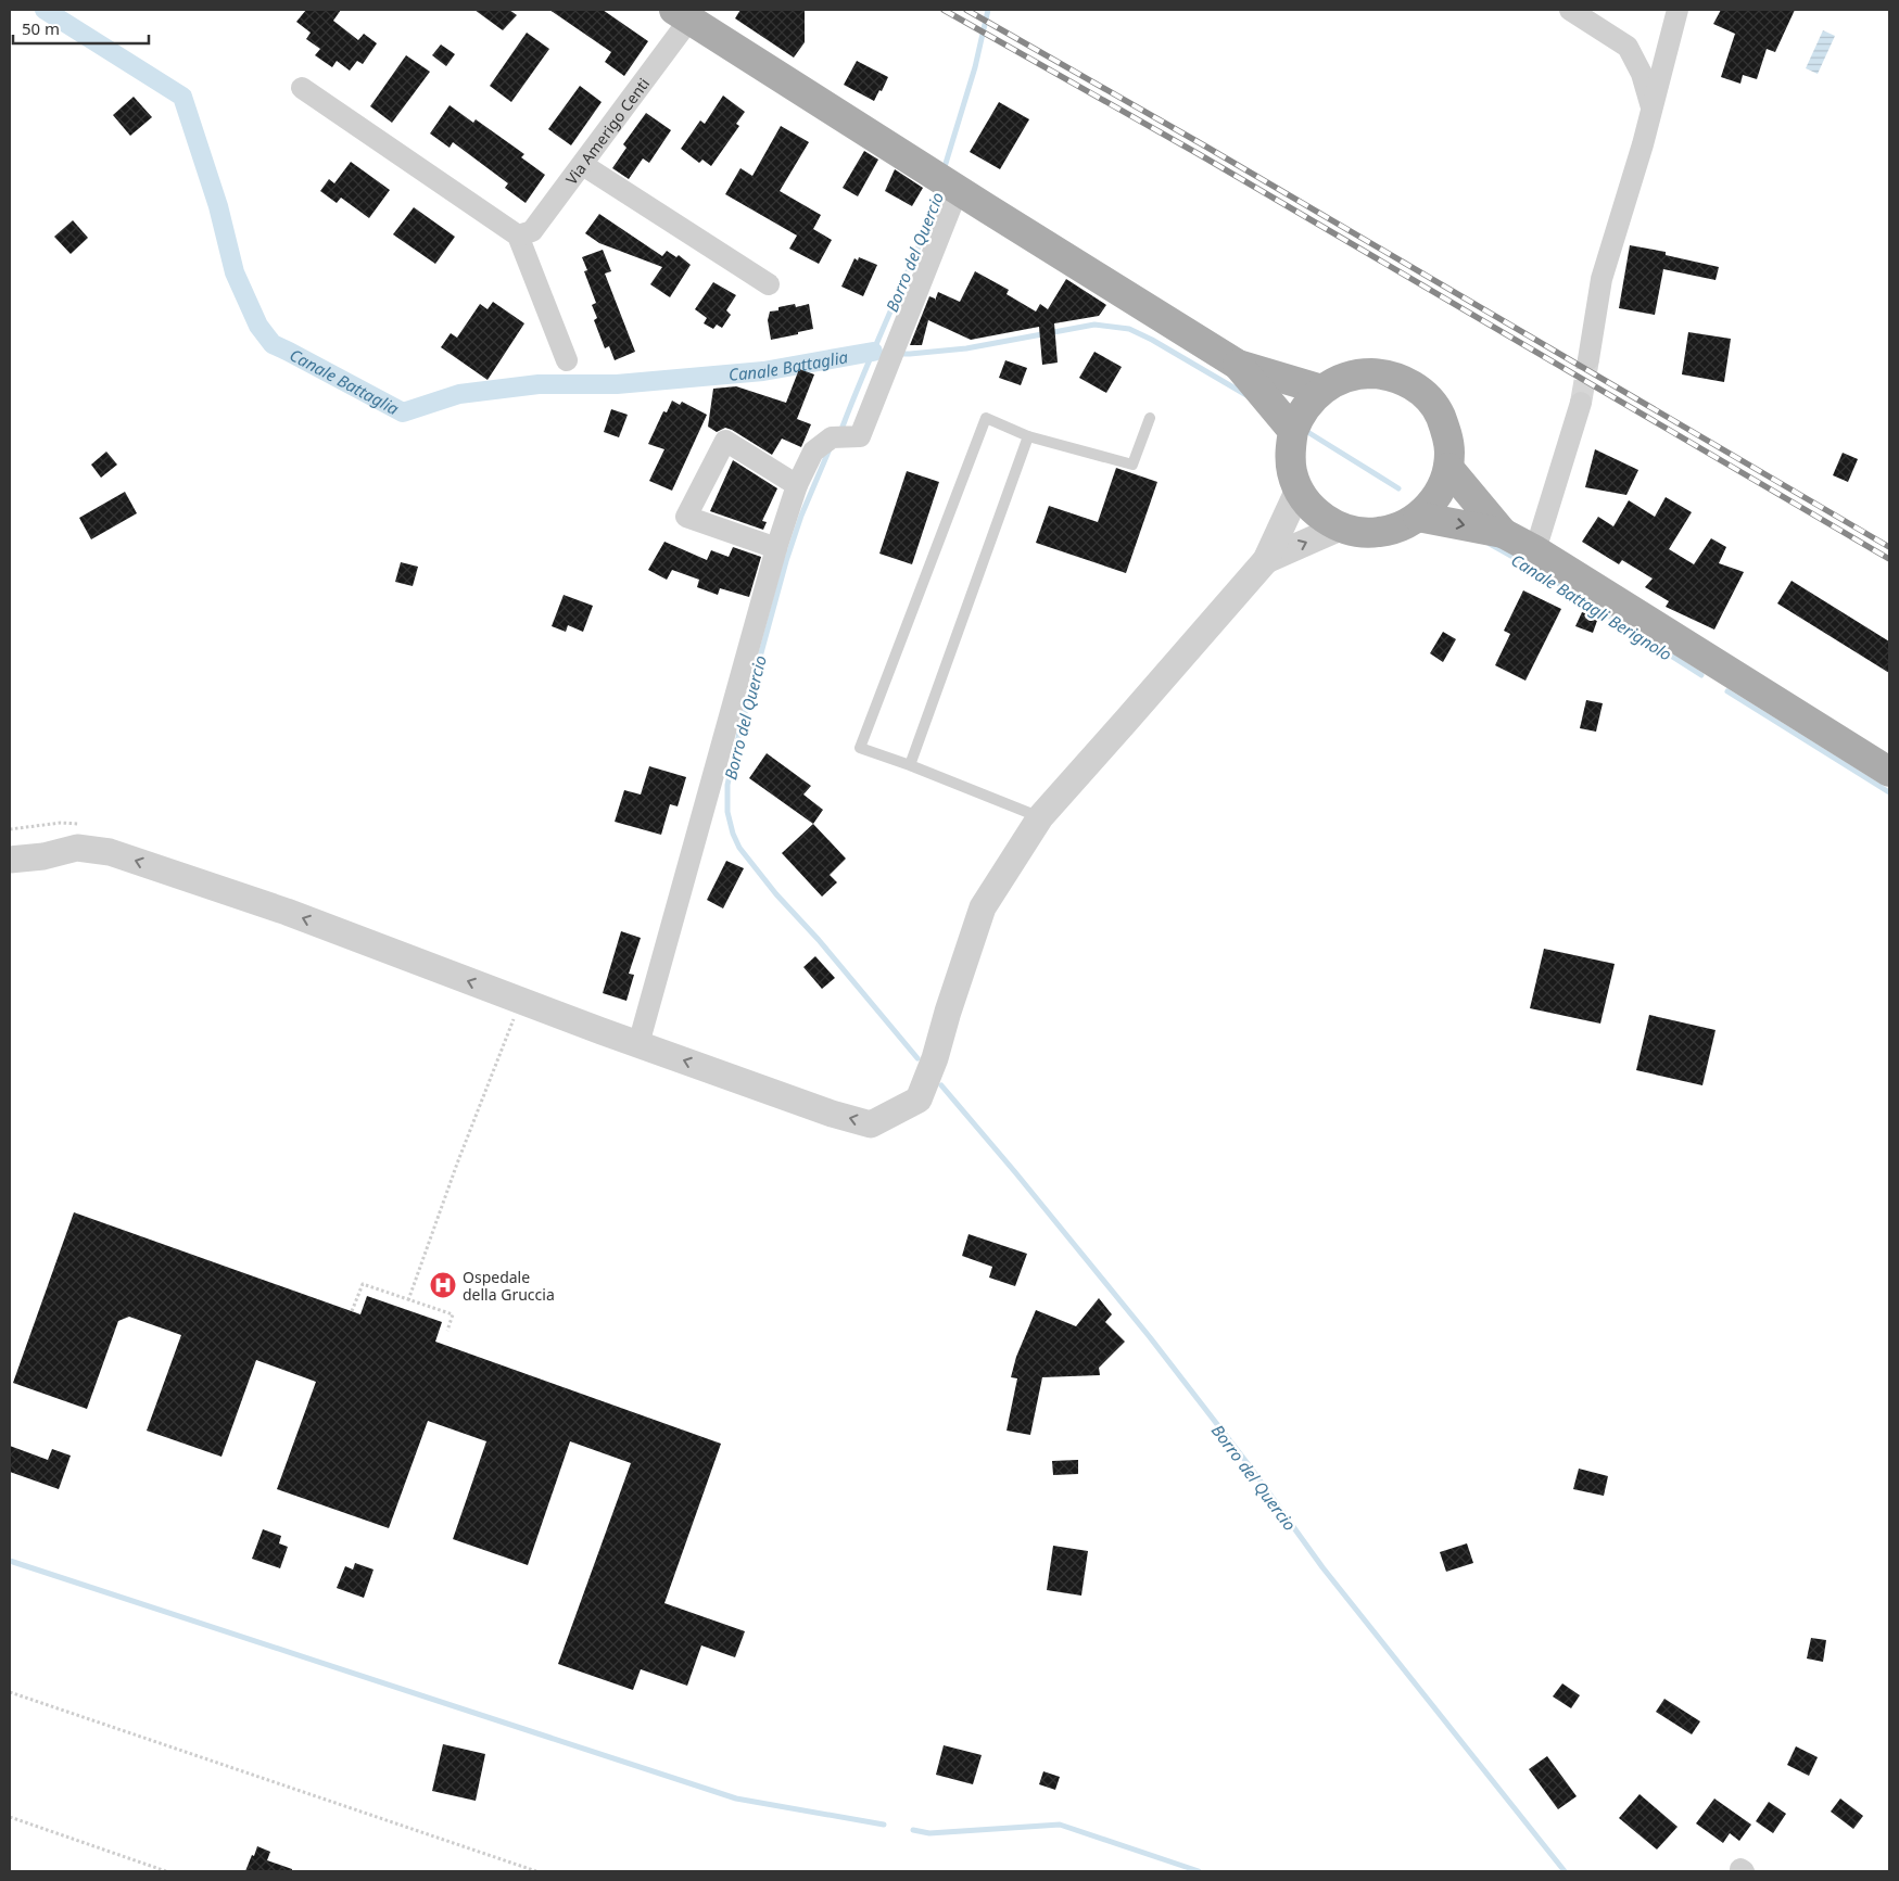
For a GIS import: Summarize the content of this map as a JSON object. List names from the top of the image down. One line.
{"streets":{"street":["Via Amerigo Centi"]},"water":["Borro del Quercio","Canale Battaglia","Canale Battagli Berignolo"],"places":{"hospital":["Ospedale della Gruccia"]},"scale_bar":"50 m"}
